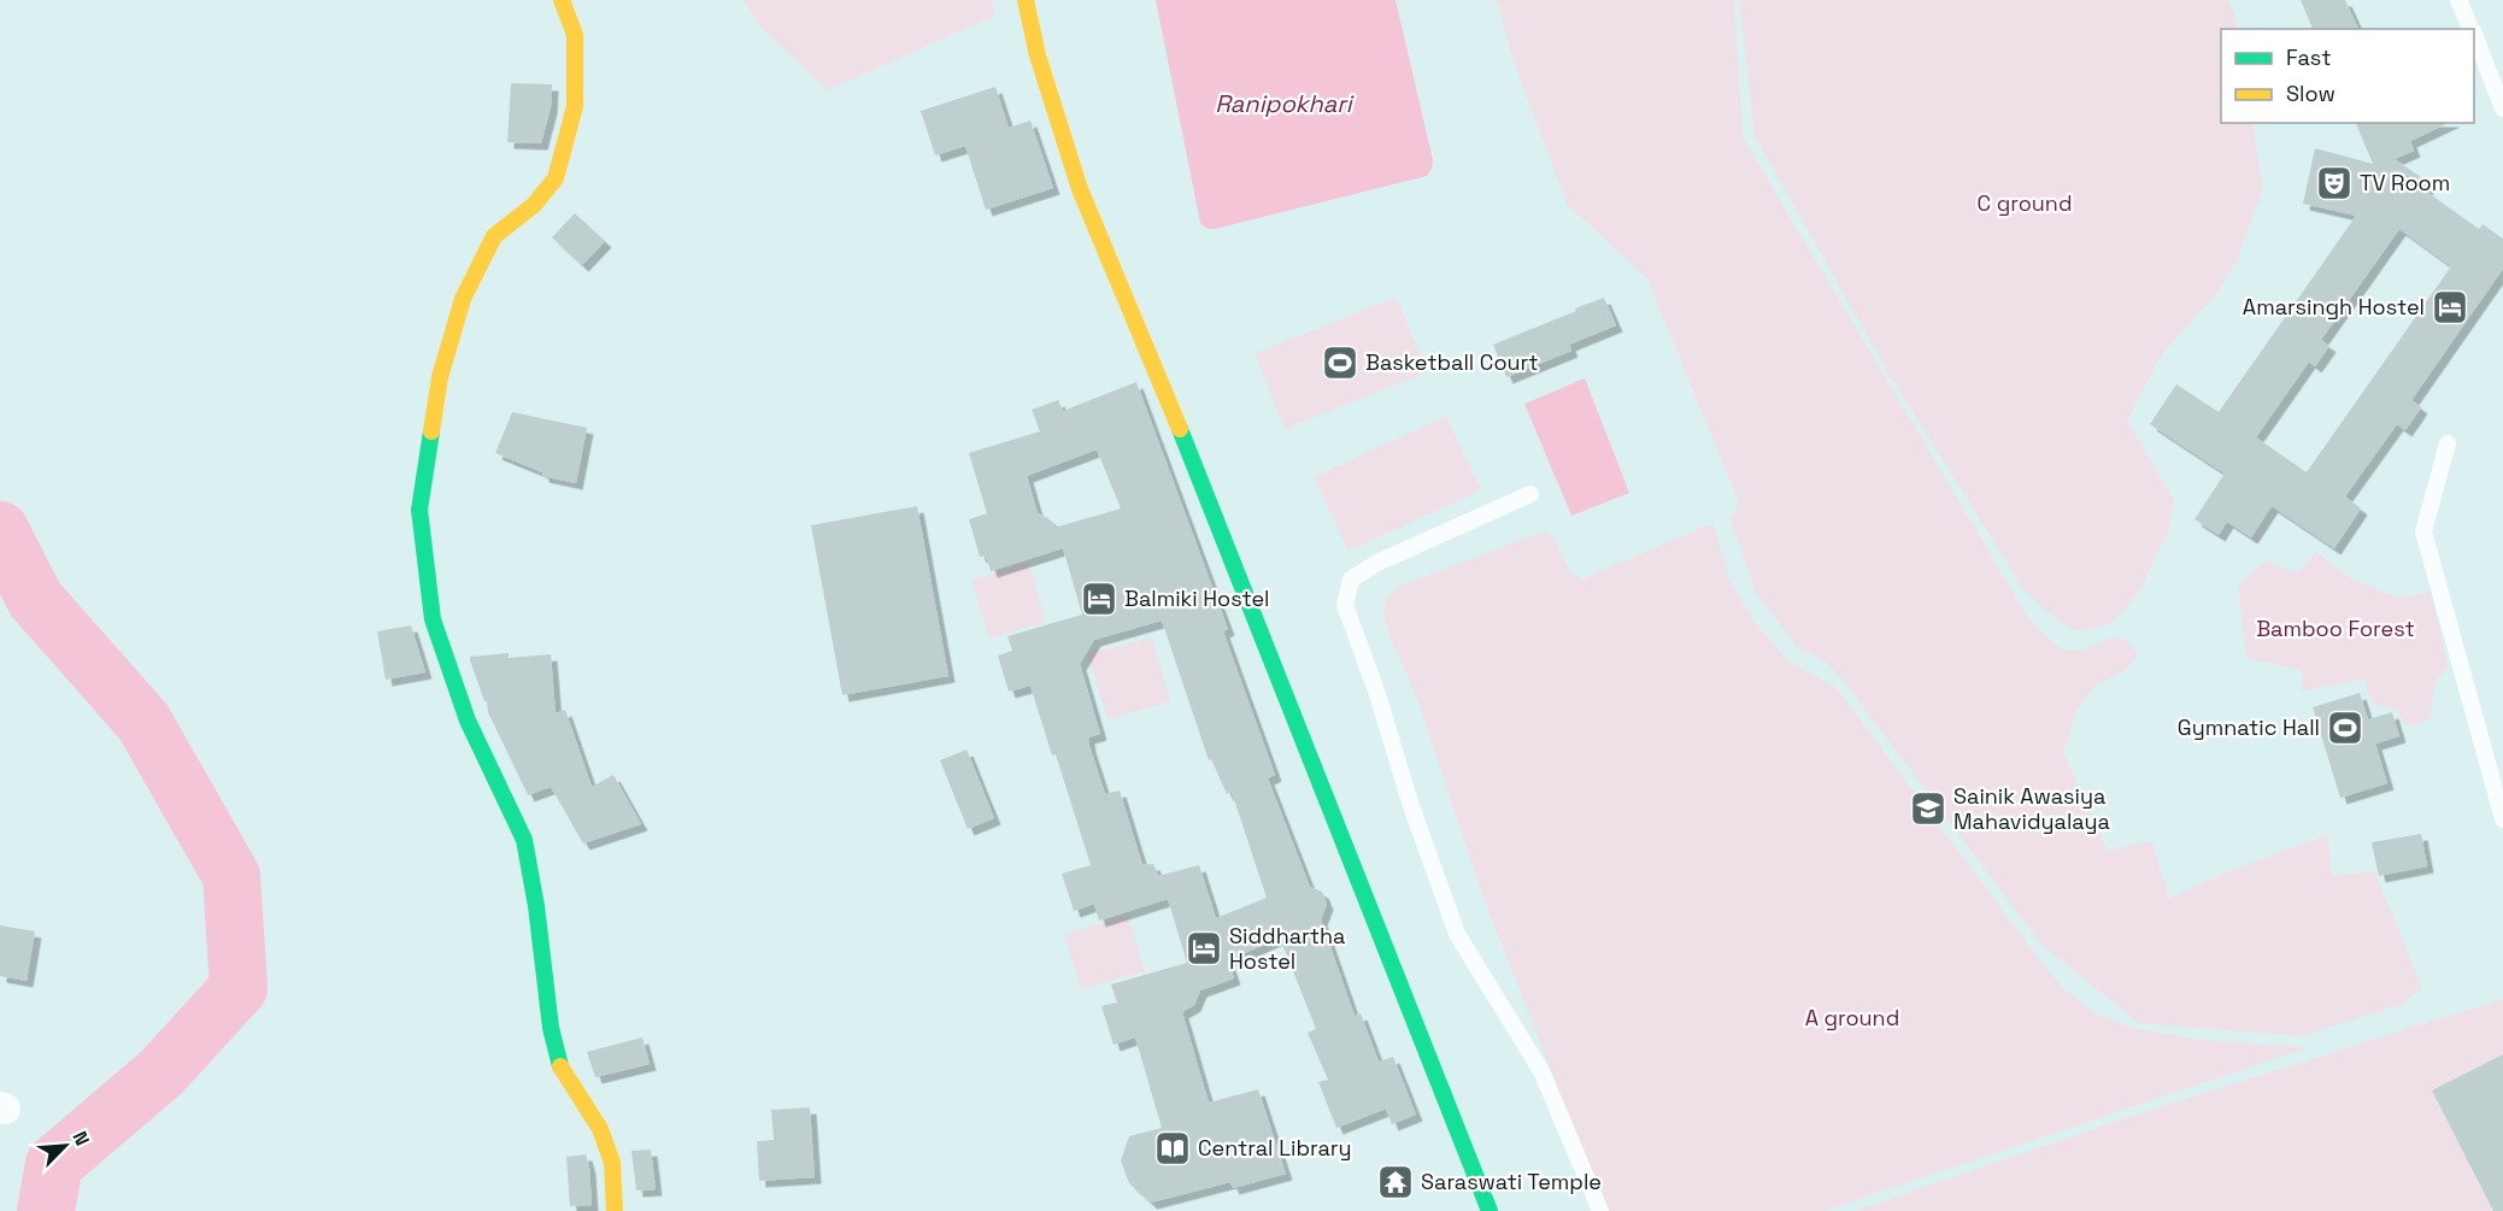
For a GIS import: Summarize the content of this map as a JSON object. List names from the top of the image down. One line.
{"water":["Ranipokhari"],"parks":["C ground","Bamboo Forest","A ground"],"places":{"theatre":["TV Room"],"hotel":["Amarsingh Hostel","Balmiki Hostel","Siddhartha Hostel"],"sports":["Basketball Court","Gymnatic Hall"],"school or university":["Sainik Awasiya Mahavidyalaya"],"library":["Central Library"],"temple":["Saraswati Temple"]},"legend":["Fast","Slow"],"north":"top right"}
